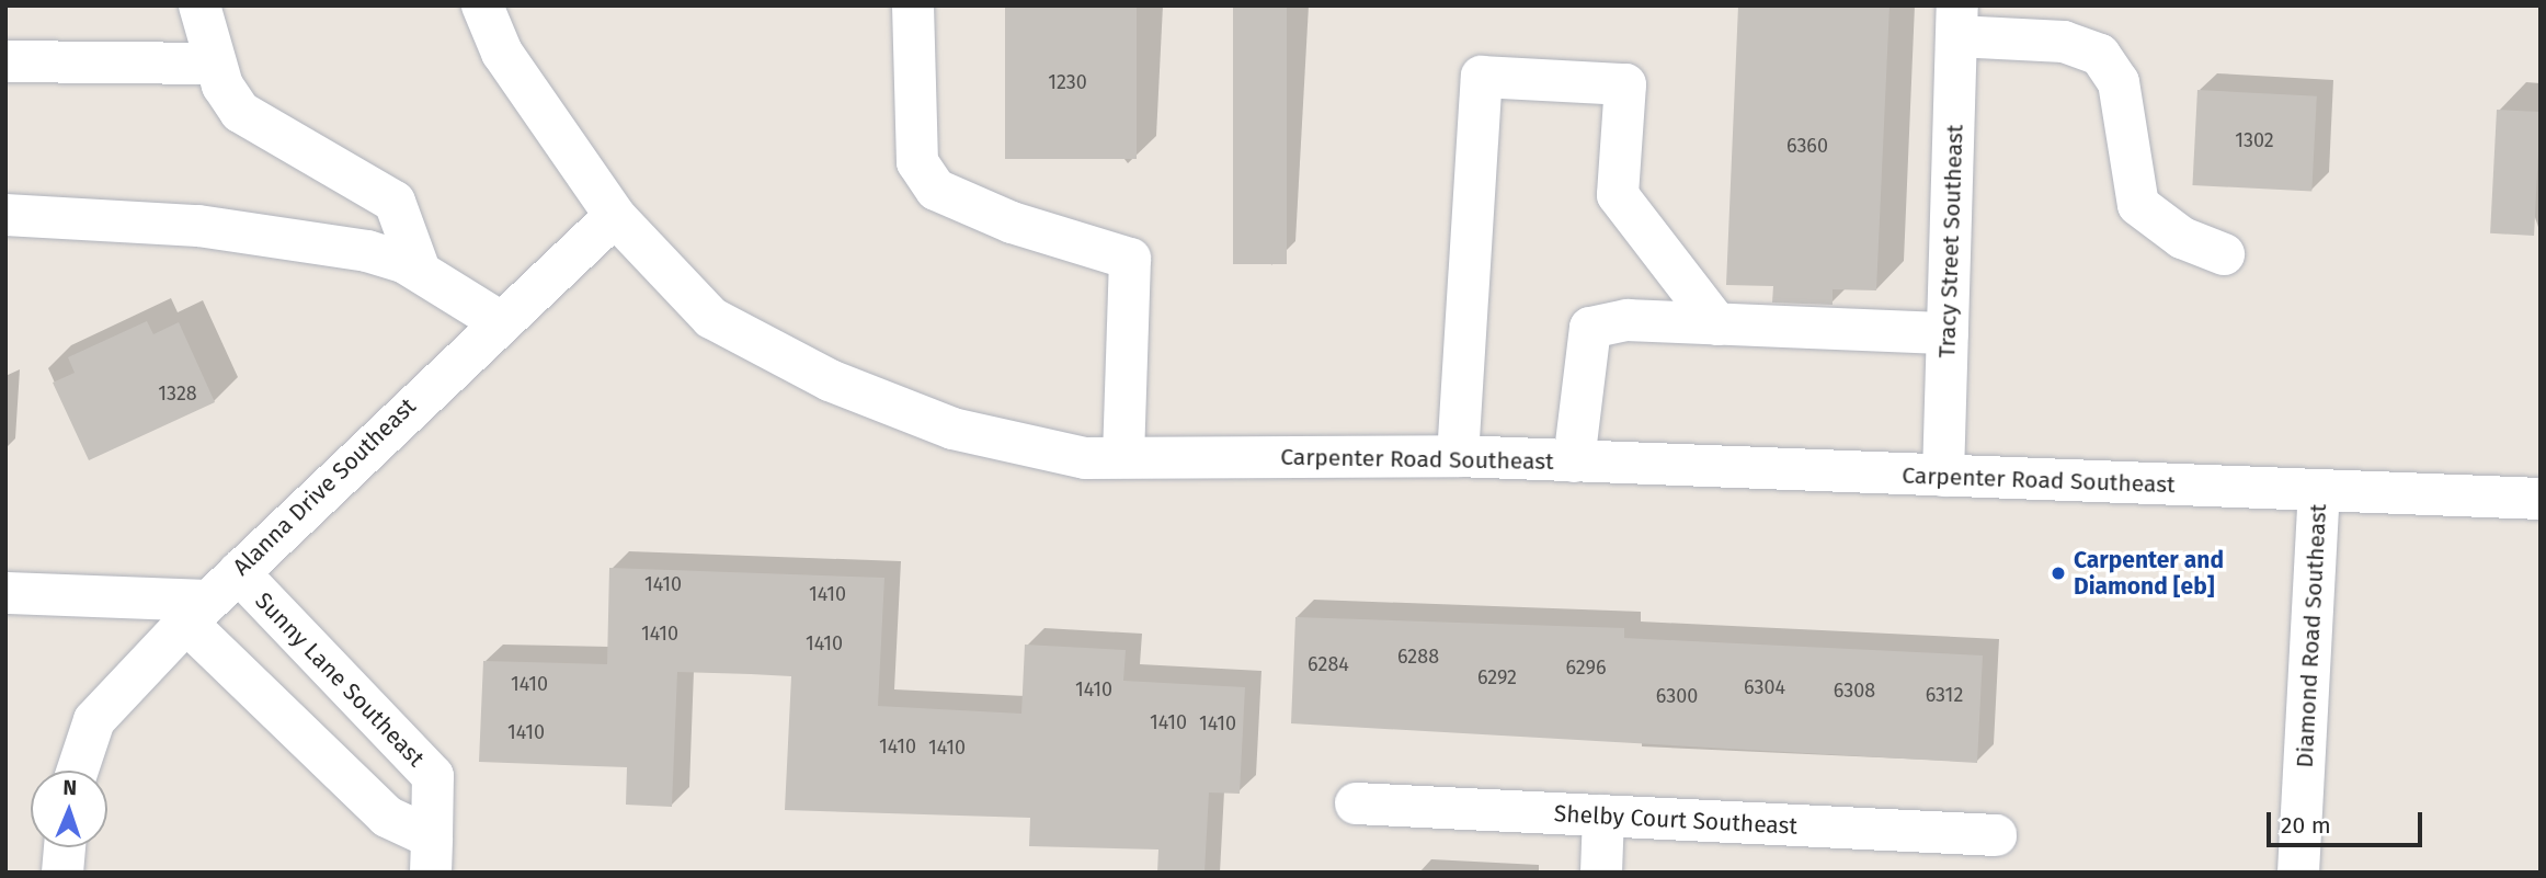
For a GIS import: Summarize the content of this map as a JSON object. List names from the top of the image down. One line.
{"streets":{"street":["Tracy Street Southeast","Carpenter Road Southeast","Alanna Drive Southeast","Diamond Road Southeast","Sunny Lane Southeast","Shelby Court Southeast"]},"crossings":[["Tracy Street Southeast","Carpenter Road Southeast"],["Carpenter Road Southeast","Alanna Drive Southeast"],["Carpenter Road Southeast","Diamond Road Southeast"],["Alanna Drive Southeast","Sunny Lane Southeast"]],"places":["Carpenter and Diamond [eb]"],"house_numbers":["1230","1302","6360","1328","1410","1410","1410","1410","6288","6284","6296","6292","1410","6304","1410","6308","6312","6300","1410","1410","1410","1410","1410"],"scale_bar":"20 m","north":"top"}
